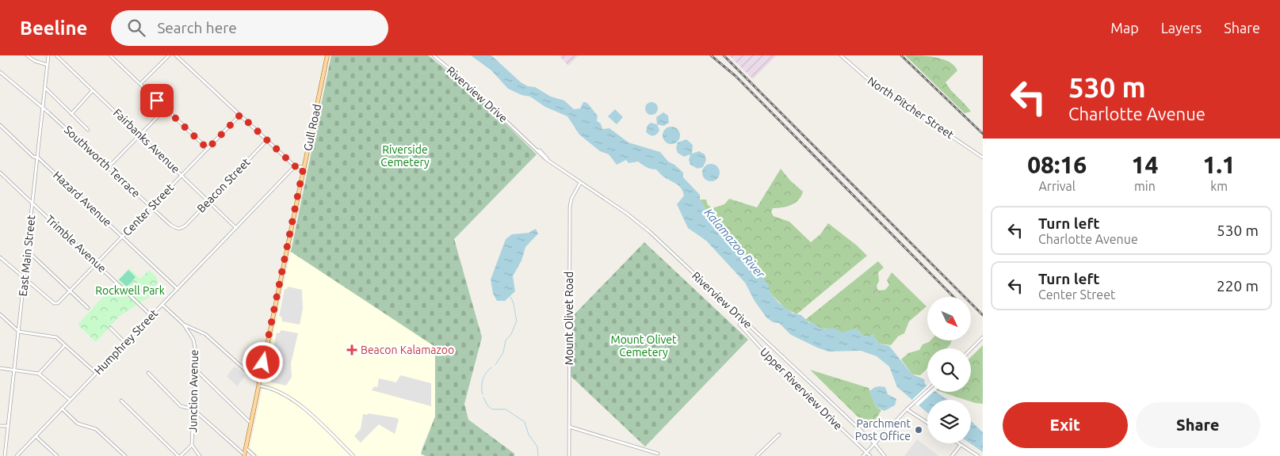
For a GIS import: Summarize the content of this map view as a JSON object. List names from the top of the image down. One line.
{"streets":{"main road":["Gull Road"],"street":["Riverview Drive","North Pitcher Street","Fairbanks Avenue","Southworth Terrace","Beacon Street","Hazard Avenue","Center Street","Trimble Avenue","East Main Street","Mount Olivet Road","Humphrey Street","Upper Riverview Drive","Junction Avenue"]},"crossings":[["Riverview Drive","Mount Olivet Road"],["Riverview Drive","Upper Riverview Drive"],["Fairbanks Avenue","Beacon Street"],["Fairbanks Avenue","Center Street"],["Fairbanks Avenue","Humphrey Street"],["Southworth Terrace","Beacon Street"],["Southworth Terrace","Center Street"],["Southworth Terrace","East Main Street"],["Hazard Avenue","Center Street"],["Hazard Avenue","East Main Street"],["Hazard Avenue","Humphrey Street"],["Center Street","Trimble Avenue"],["Center Street","East Main Street"],["Trimble Avenue","East Main Street"],["Trimble Avenue","Humphrey Street"]],"water":["Kalamazoo River"],"parks":["Riverside Cemetery","Rockwell Park","Mount Olivet Cemetery"],"places":{"health":["Beacon Kalamazoo"],"other":["Parchment Post Office"]},"north":"bottom right","page":{"header":"Beeline","search":"Search here","nav":["Map","Layers","Share"],"turn":["530 m","Charlotte Avenue"],"eta":["08:16","Arrival","14","min","1.1","km"],"list":[{"name":"Turn left","note":"Charlotte Avenue","value":"530 m"},{"name":"Turn left","note":"Center Street","value":"220 m"}],"buttons":["Exit","Share"]}}
